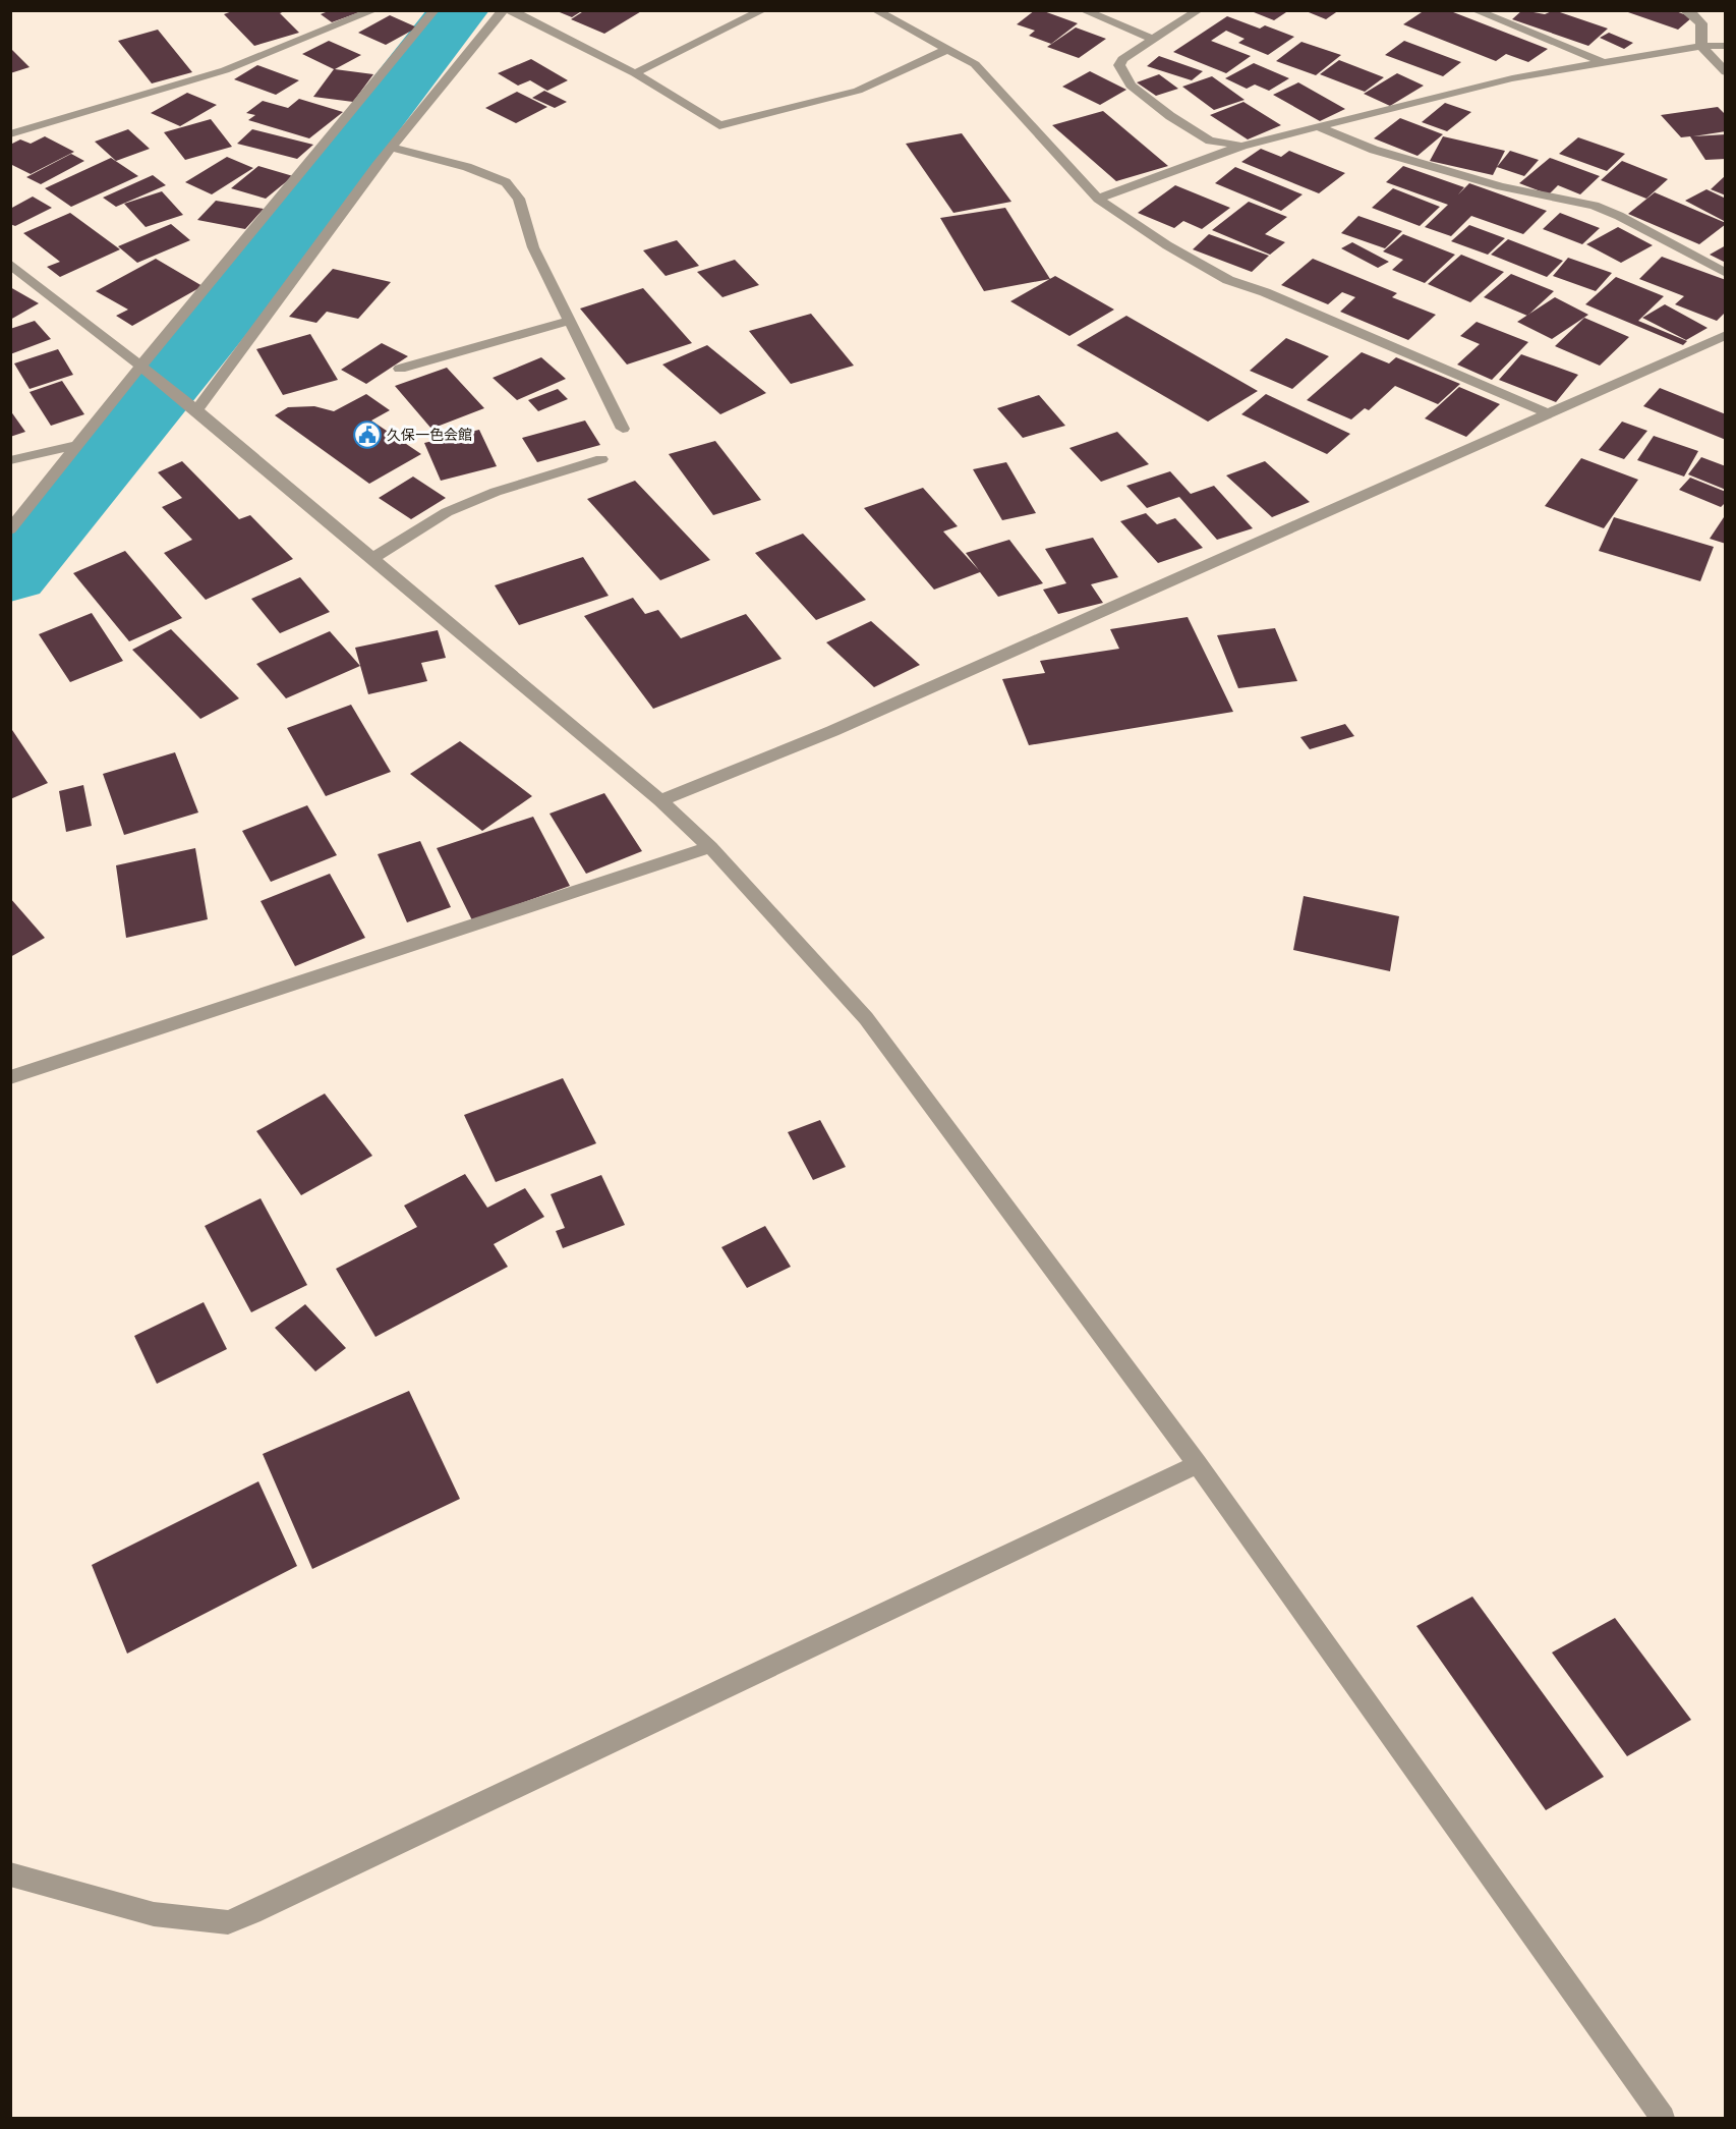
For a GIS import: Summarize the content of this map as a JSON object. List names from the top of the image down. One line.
{"places":{"public building":["久保一色会館"]}}
